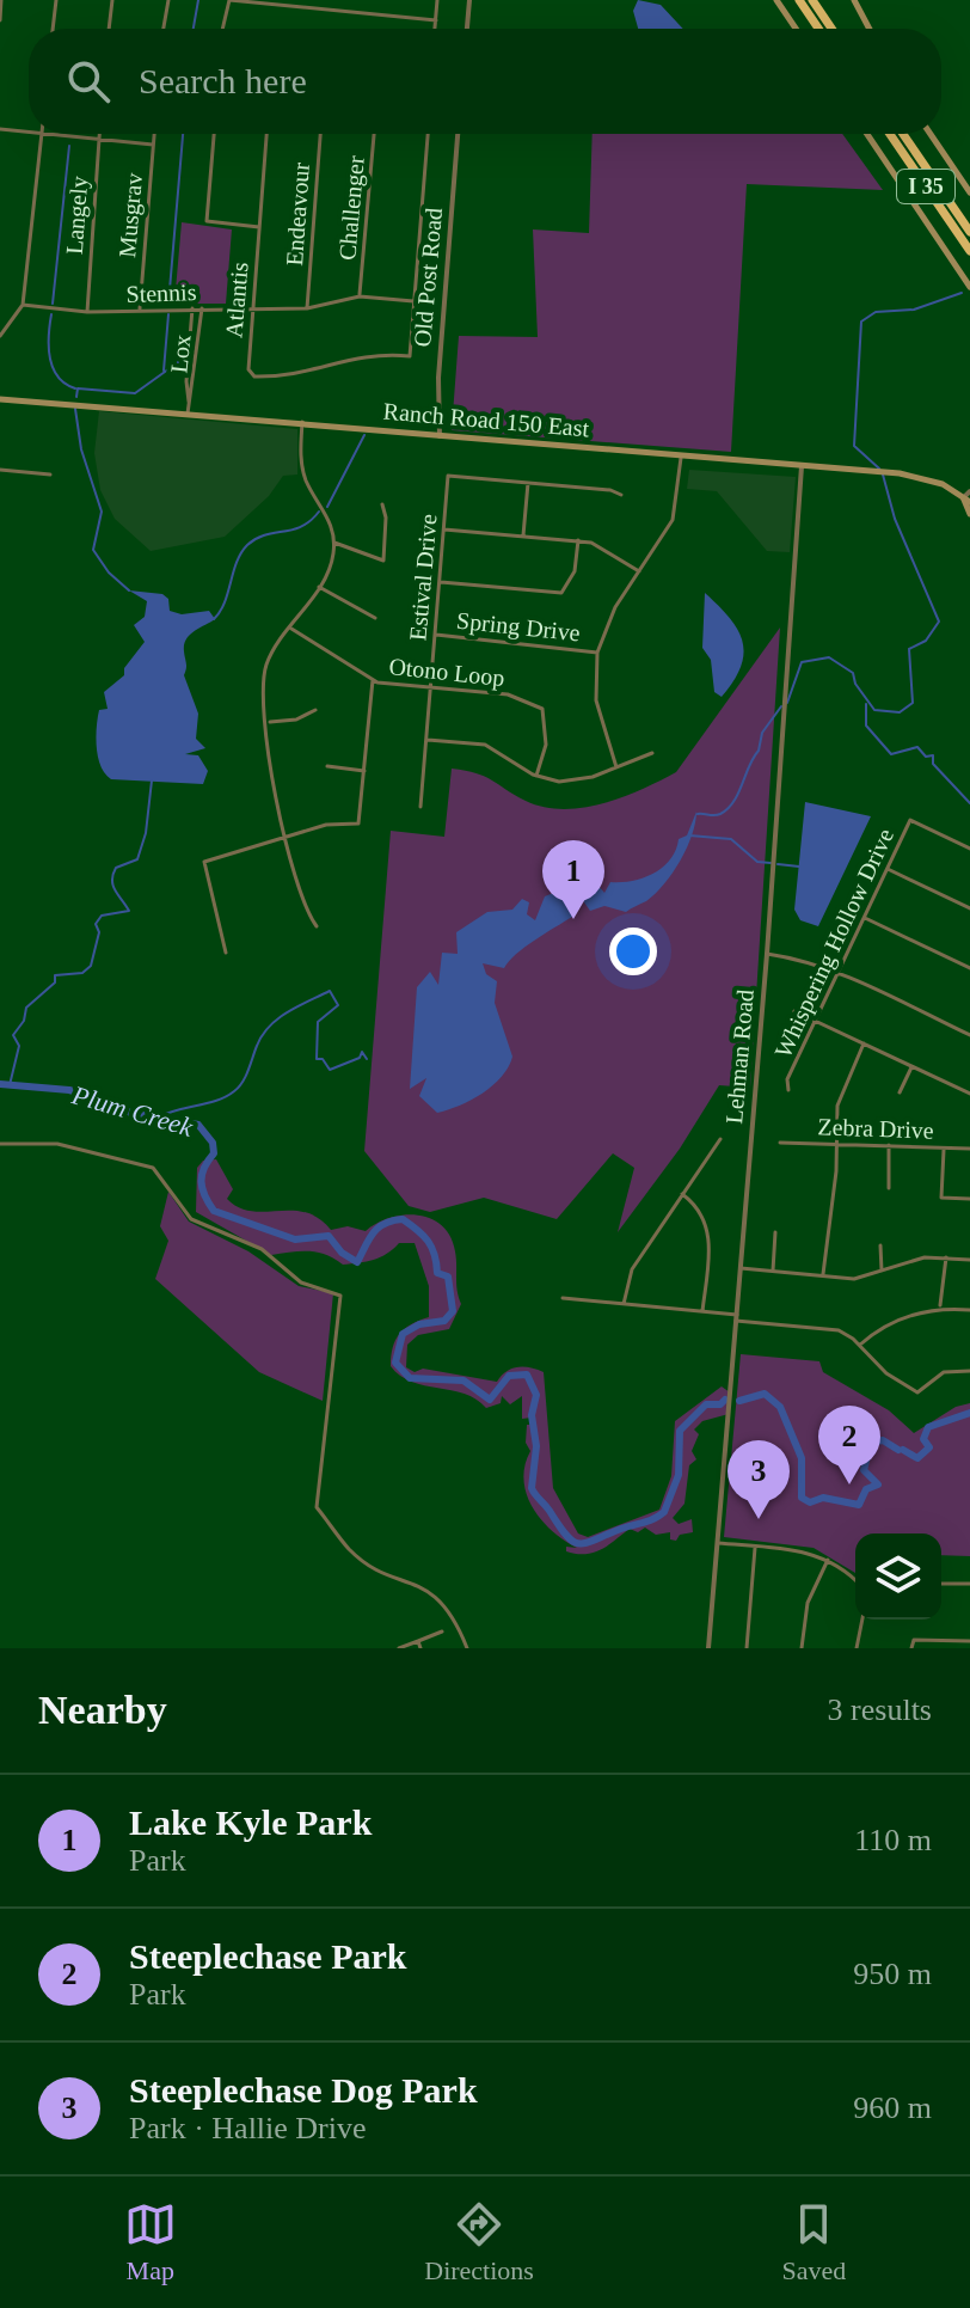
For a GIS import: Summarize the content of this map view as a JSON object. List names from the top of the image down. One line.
{"streets":{"highway":["I 35"],"main road":["Ranch Road 150 East"],"street":["Challenger","Endeavour","Langely","Musgrav","Old Post Road","Stennis","Atlantis","Lox","Estival Drive","Spring Drive","Otono Loop","Whispering Hollow Drive","Lehman Road","Zebra Drive"]},"crossings":[["Challenger","Stennis"],["Endeavour","Stennis"],["Langely","Stennis"],["Musgrav","Stennis"],["Old Post Road","Ranch Road 150 East"],["Stennis","Atlantis"],["Stennis","Lox"],["Lox","Ranch Road 150 East"],["Ranch Road 150 East","Lehman Road"],["Estival Drive","Spring Drive"],["Estival Drive","Otono Loop"]],"water":["Plum Creek"],"page":{"search":"Search here","pins":["1","2","3"],"heading":["Nearby","3 results"],"list":[{"mark":"1","name":"Lake Kyle Park","note":"Park","value":"110 m"},{"mark":"2","name":"Steeplechase Park","note":"Park","value":"950 m"},{"mark":"3","name":"Steeplechase Dog Park","note":"Park · Hallie Drive","value":"960 m"}],"nav":["Map","Directions","Saved"]}}
